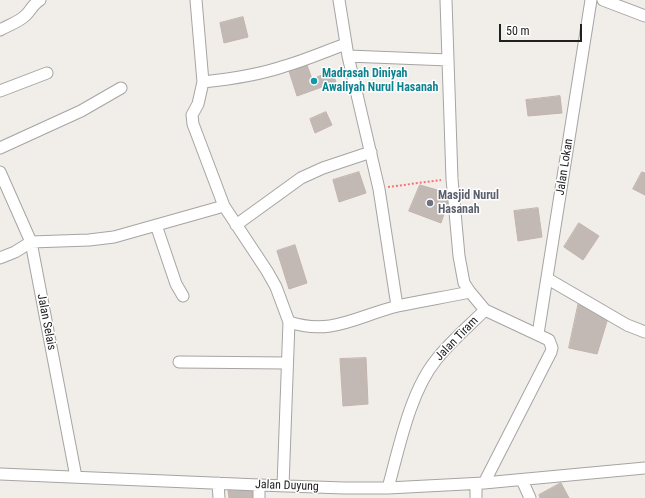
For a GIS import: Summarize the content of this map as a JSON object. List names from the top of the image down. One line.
{"streets":{"street":["Jalan Lokan","Jalan Selais","Jalan Tiram","Jalan Duyung"]},"crossings":[["Jalan Selais","Jalan Duyung"],["Jalan Tiram","Jalan Duyung"]],"places":["Madrasah Diniyah Awaliyah Nurul Hasanah","Masjid Nurul Hasanah"],"scale_bar":"50 m"}
